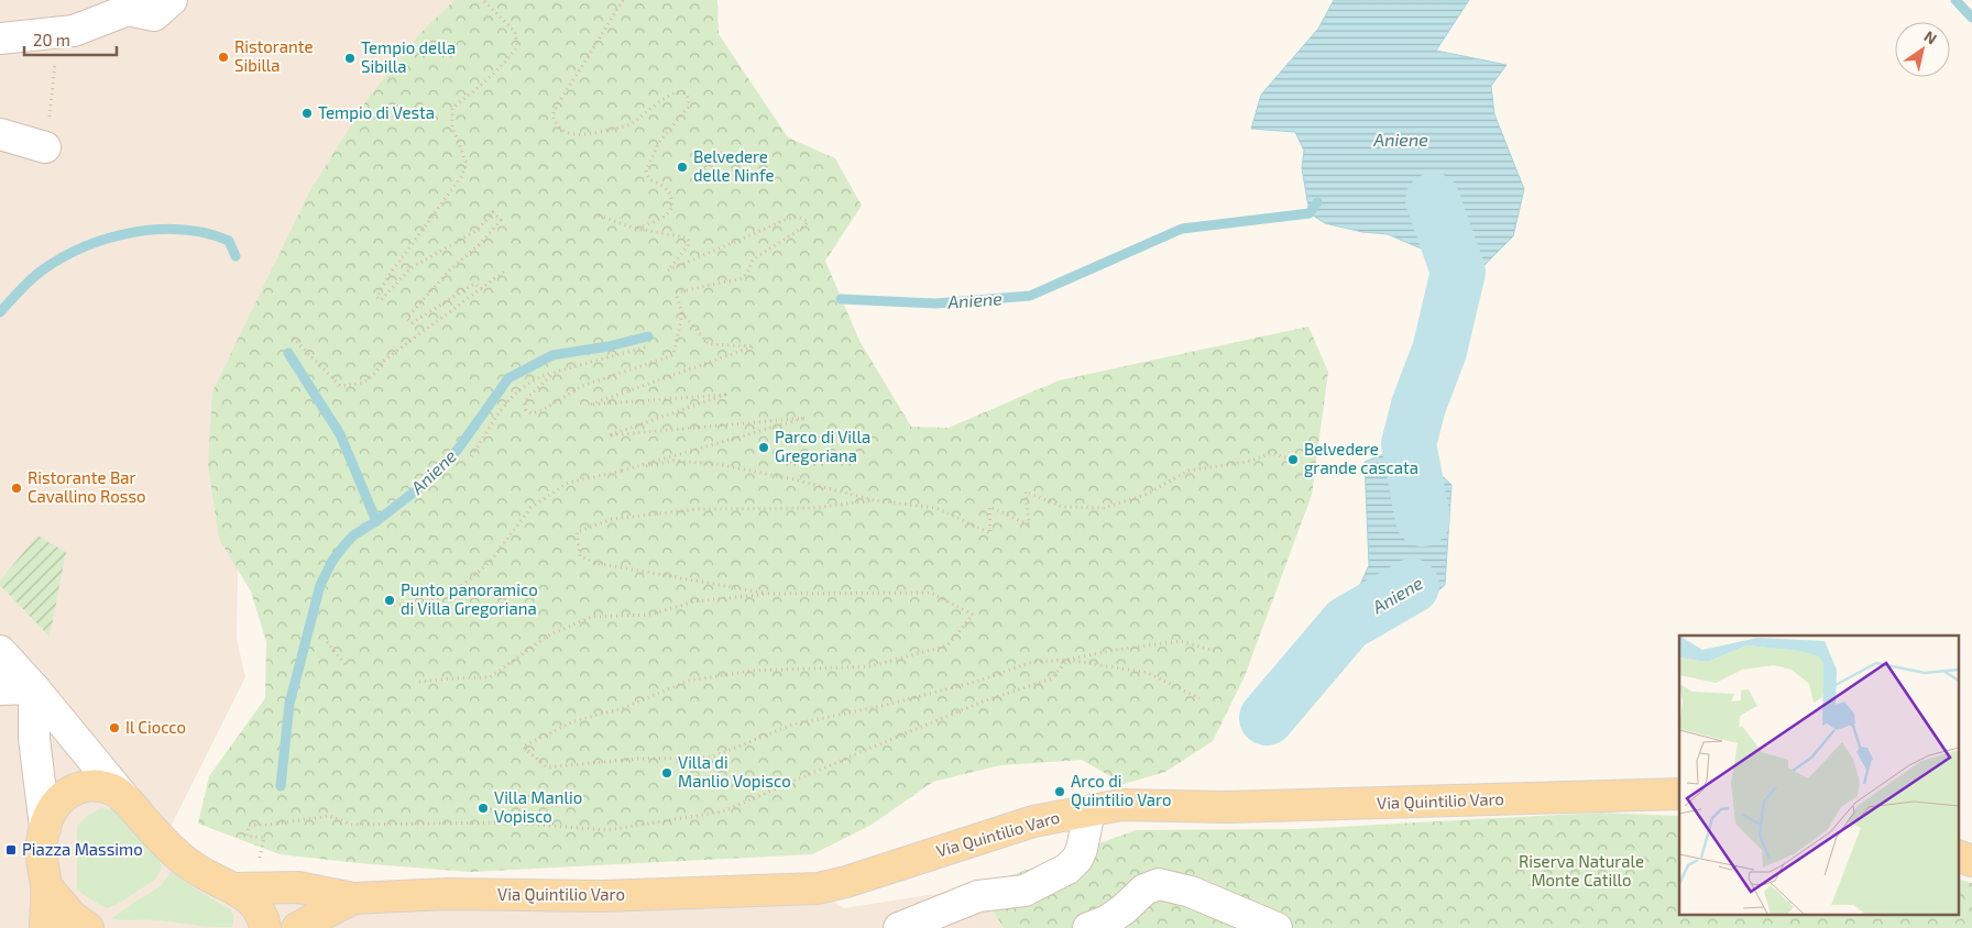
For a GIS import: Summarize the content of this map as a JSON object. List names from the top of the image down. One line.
{"streets":{"main road":["Via Quintilio Varo"]},"water":["Aniene"],"parks":["Riserva Naturale Monte Catillo"],"places":{"other":["Ristorante Sibilla","Tempio della Sibilla","Tempio di Vesta","Belvedere delle Ninfe","Parco di Villa Gregoriana","Belvedere grande cascata","Ristorante Bar Cavallino Rosso","Punto panoramico di Villa Gregoriana","Il Ciocco","Villa di Manlio Vopisco","Arco di Quintilio Varo","Villa Manlio Vopisco"],"transit":["Piazza Massimo"]},"scale_bar":"20 m","north":"top right"}
